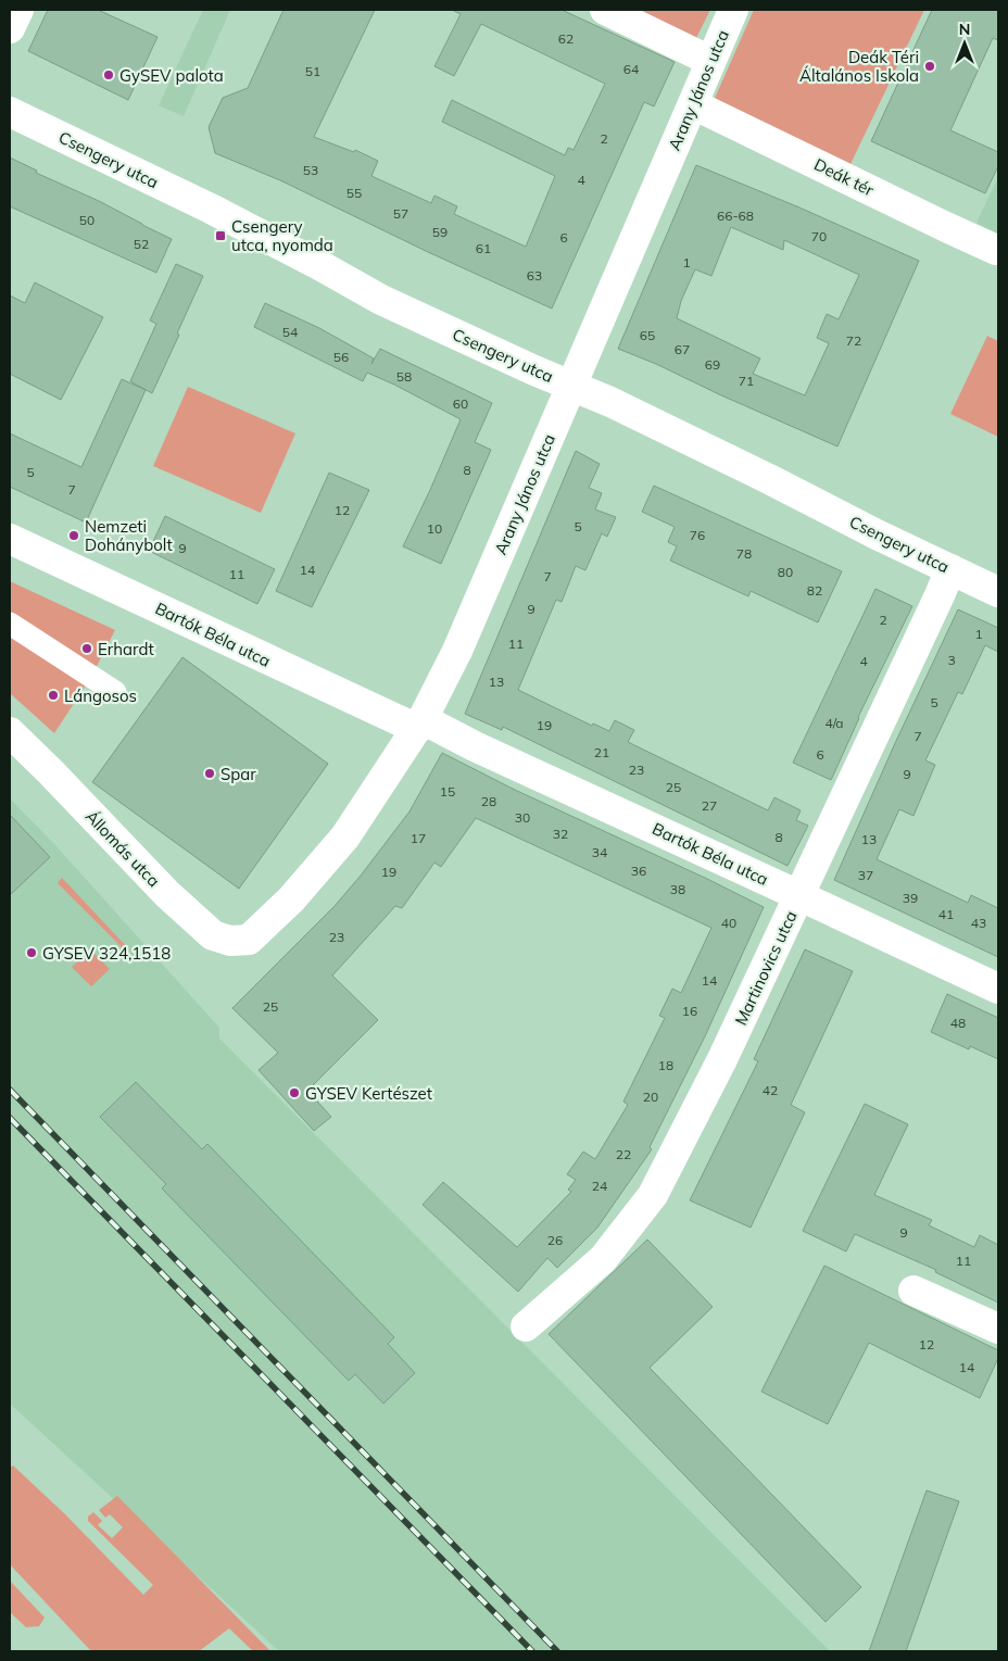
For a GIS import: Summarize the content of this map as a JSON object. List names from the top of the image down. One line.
{"streets":{"street":["Arany János utca","Csengery utca","Deák tér","Bartók Béla utca","Állomás utca","Martinovics utca"]},"crossings":[["Arany János utca","Csengery utca"],["Arany János utca","Deák tér"],["Arany János utca","Bartók Béla utca"],["Arany János utca","Állomás utca"],["Csengery utca","Martinovics utca"],["Bartók Béla utca","Martinovics utca"]],"places":{"other":["Deák Téri Általános Iskola","GySEV palota","Nemzeti Dohánybolt","Erhardt","Lángosos","Spar","GYSEV 324,1518","GYSEV Kertészet"],"transit":["Csengery utca, nyomda"]},"house_numbers":["62","64","51","2","53","4","55","57","66-68","50","59","70","6","52","61","1","63","54","65","72","67","56","69","58","71","60","8","5","7","12","5","10","76","9","78","14","80","11","7","82","9","2","1","11","3","4","13","5","4/a","19","7","21","6","23","9","25","15","28","27","30","32","8","17","13","34","36","19","37","38","39","41","40","43","23","14","25","16","48","18","42","20","22","24","9","26","11","12","14"],"north":"top"}
